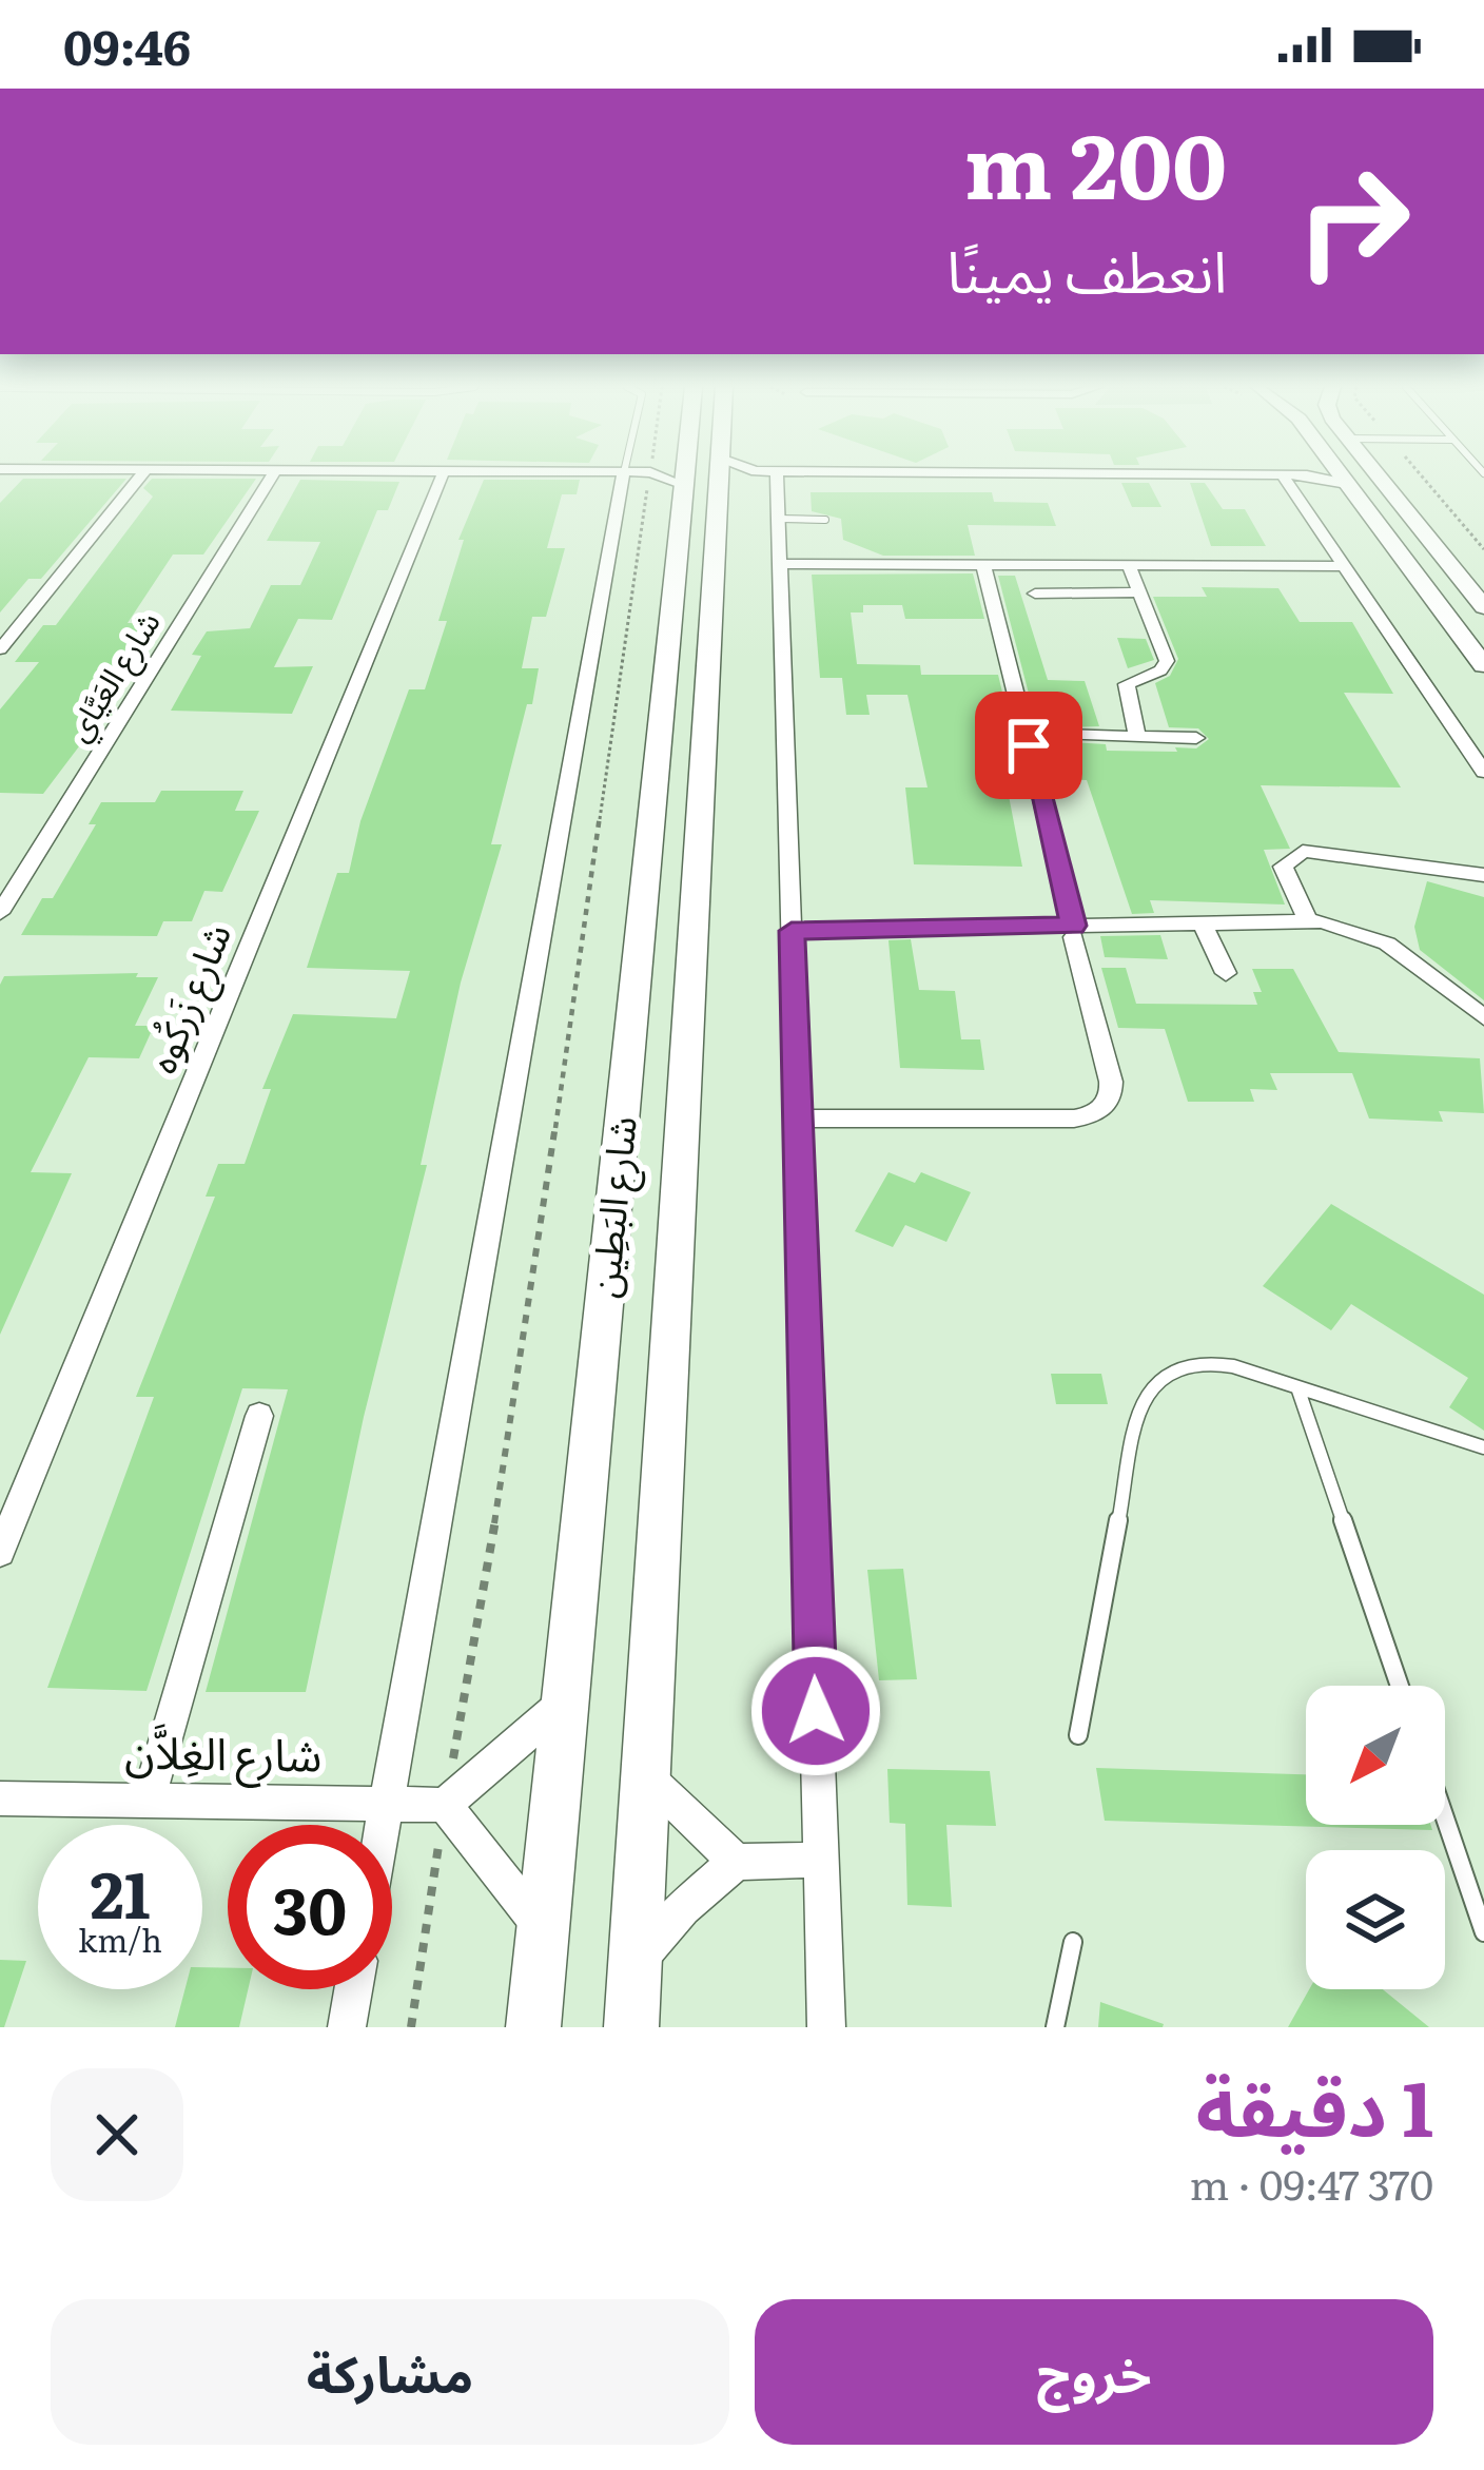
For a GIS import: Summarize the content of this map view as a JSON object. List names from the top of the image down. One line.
{"streets":{"main road":["شارع البَطِين"],"street":["شارع العَيَّاي","شارع زَركُوه","شارع الغِلاَّن"]},"north":"bottom left","page":{"status":"09:46","turn":["200 m","انعطف يمينًا"],"speed":"21 km/h","limit":"30","heading":["1 دقيقة","370 m · 09:47"],"buttons":["خروج","مشاركة"]}}
